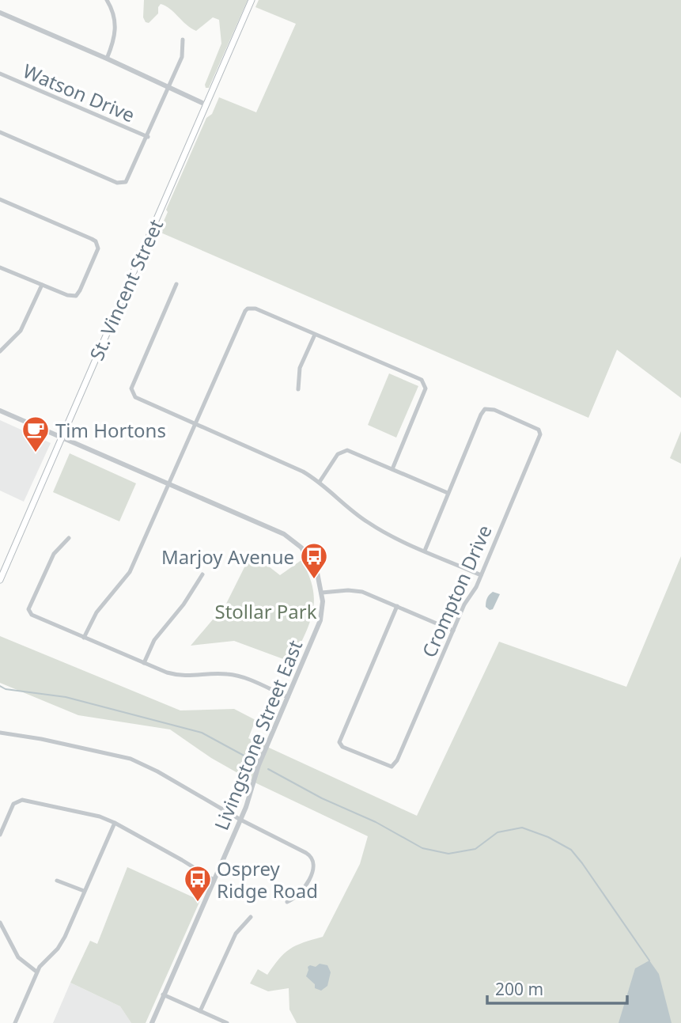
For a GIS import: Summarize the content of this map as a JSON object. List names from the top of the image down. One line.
{"streets":{"main road":["St. Vincent Street"],"street":["Watson Drive","Crompton Drive","Livingstone Street East"]},"crossings":[["St. Vincent Street","Livingstone Street East"]],"parks":["Stollar Park"],"places":{"cafe":["Tim Hortons"],"bus stop":["Marjoy Avenue","Osprey Ridge Road"]},"scale_bar":"200 m"}
